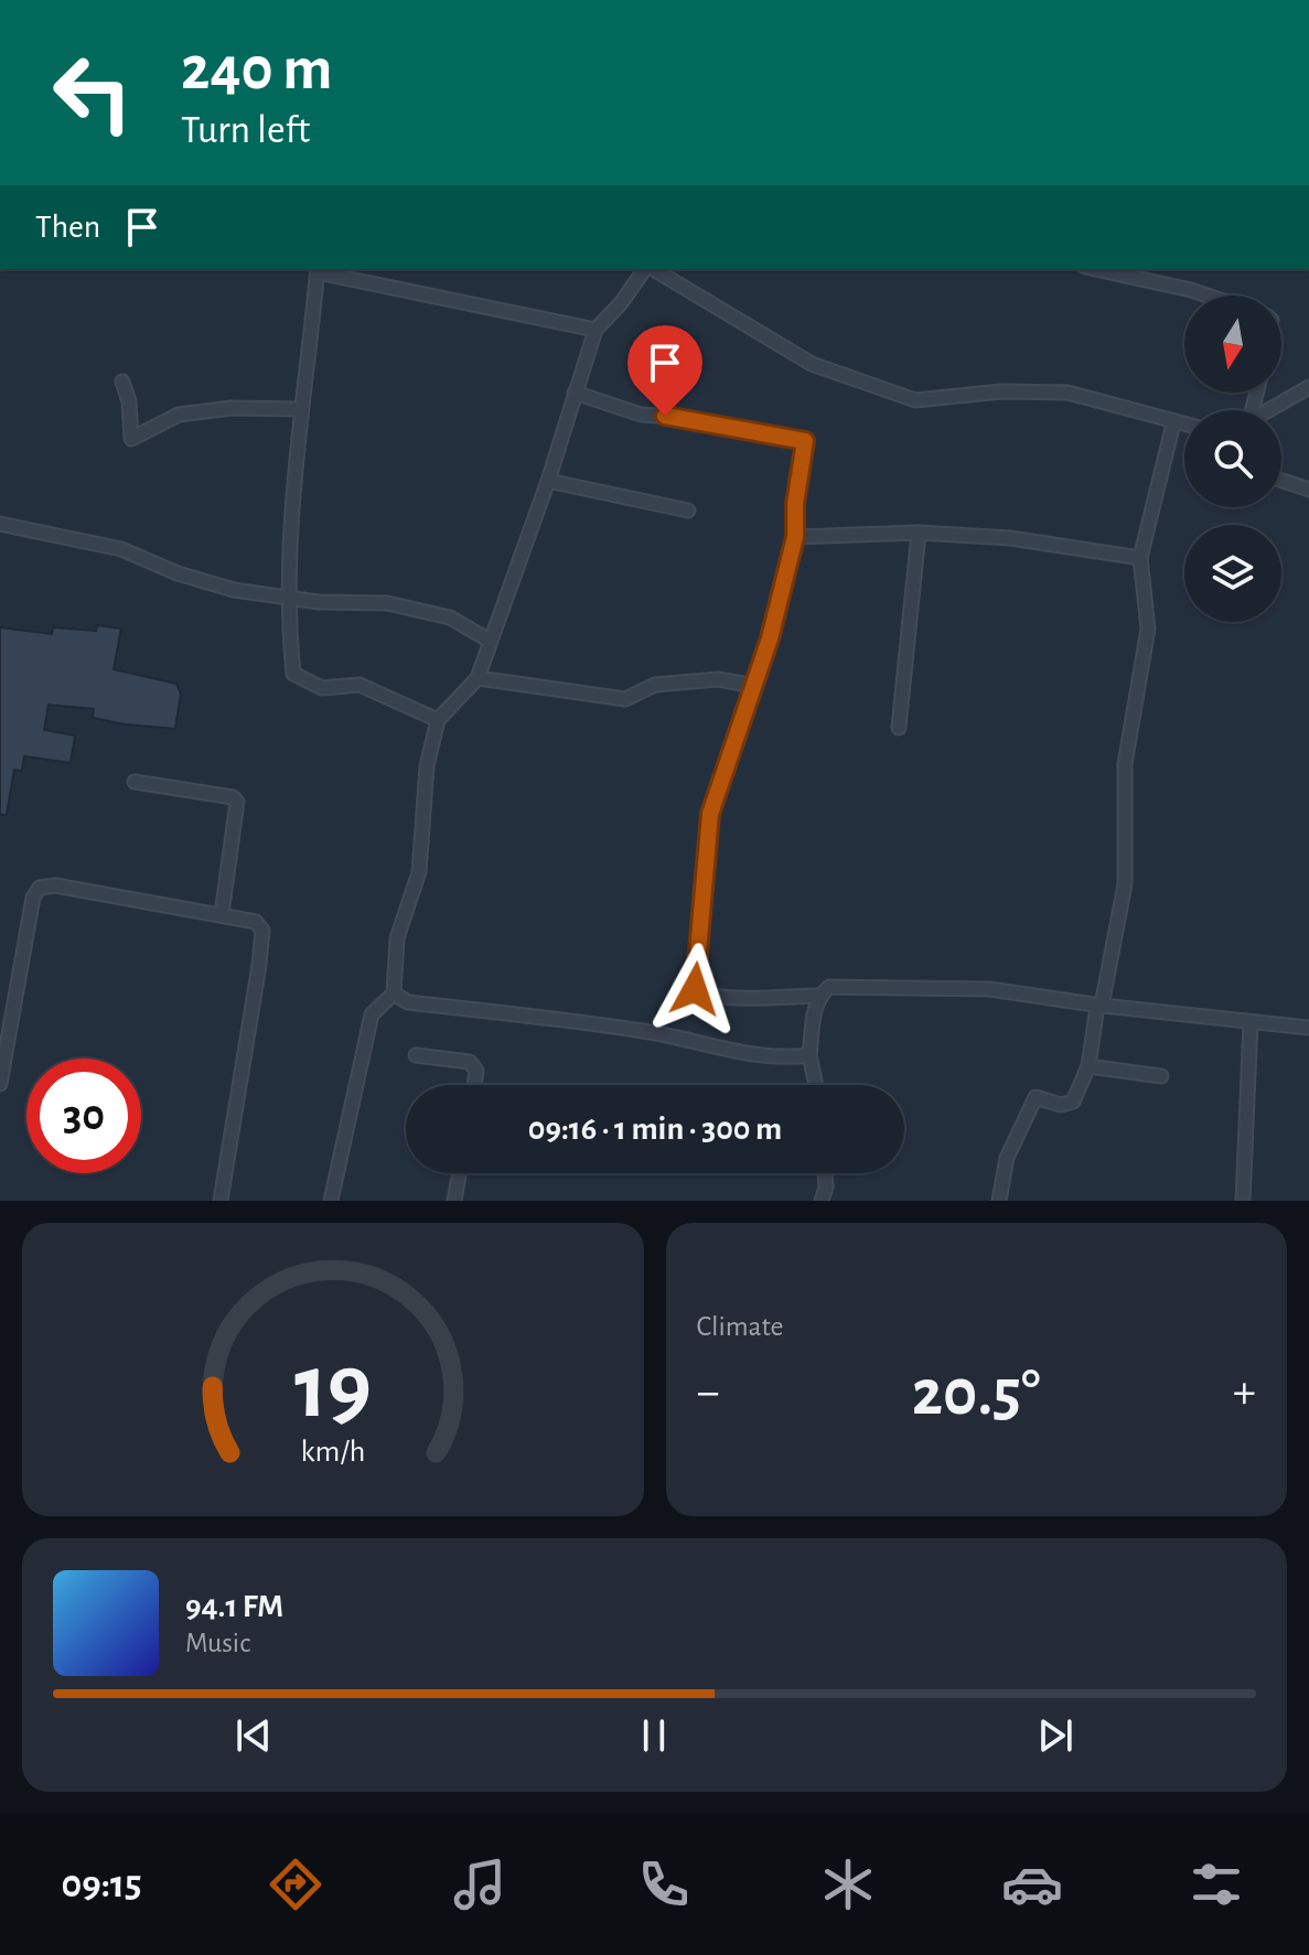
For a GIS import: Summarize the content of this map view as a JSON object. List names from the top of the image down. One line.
{"north":"bottom","page":{"turn":["240 m","Turn left"],"then":"Then","limit":"30","trip":"09:16 · 1 min · 300 m","tile":"Climate","heat":["−","20.5°","+"],"song":["94.1 FM","Music"],"tabs":"09:15","gauge":["19","km/h"]}}
